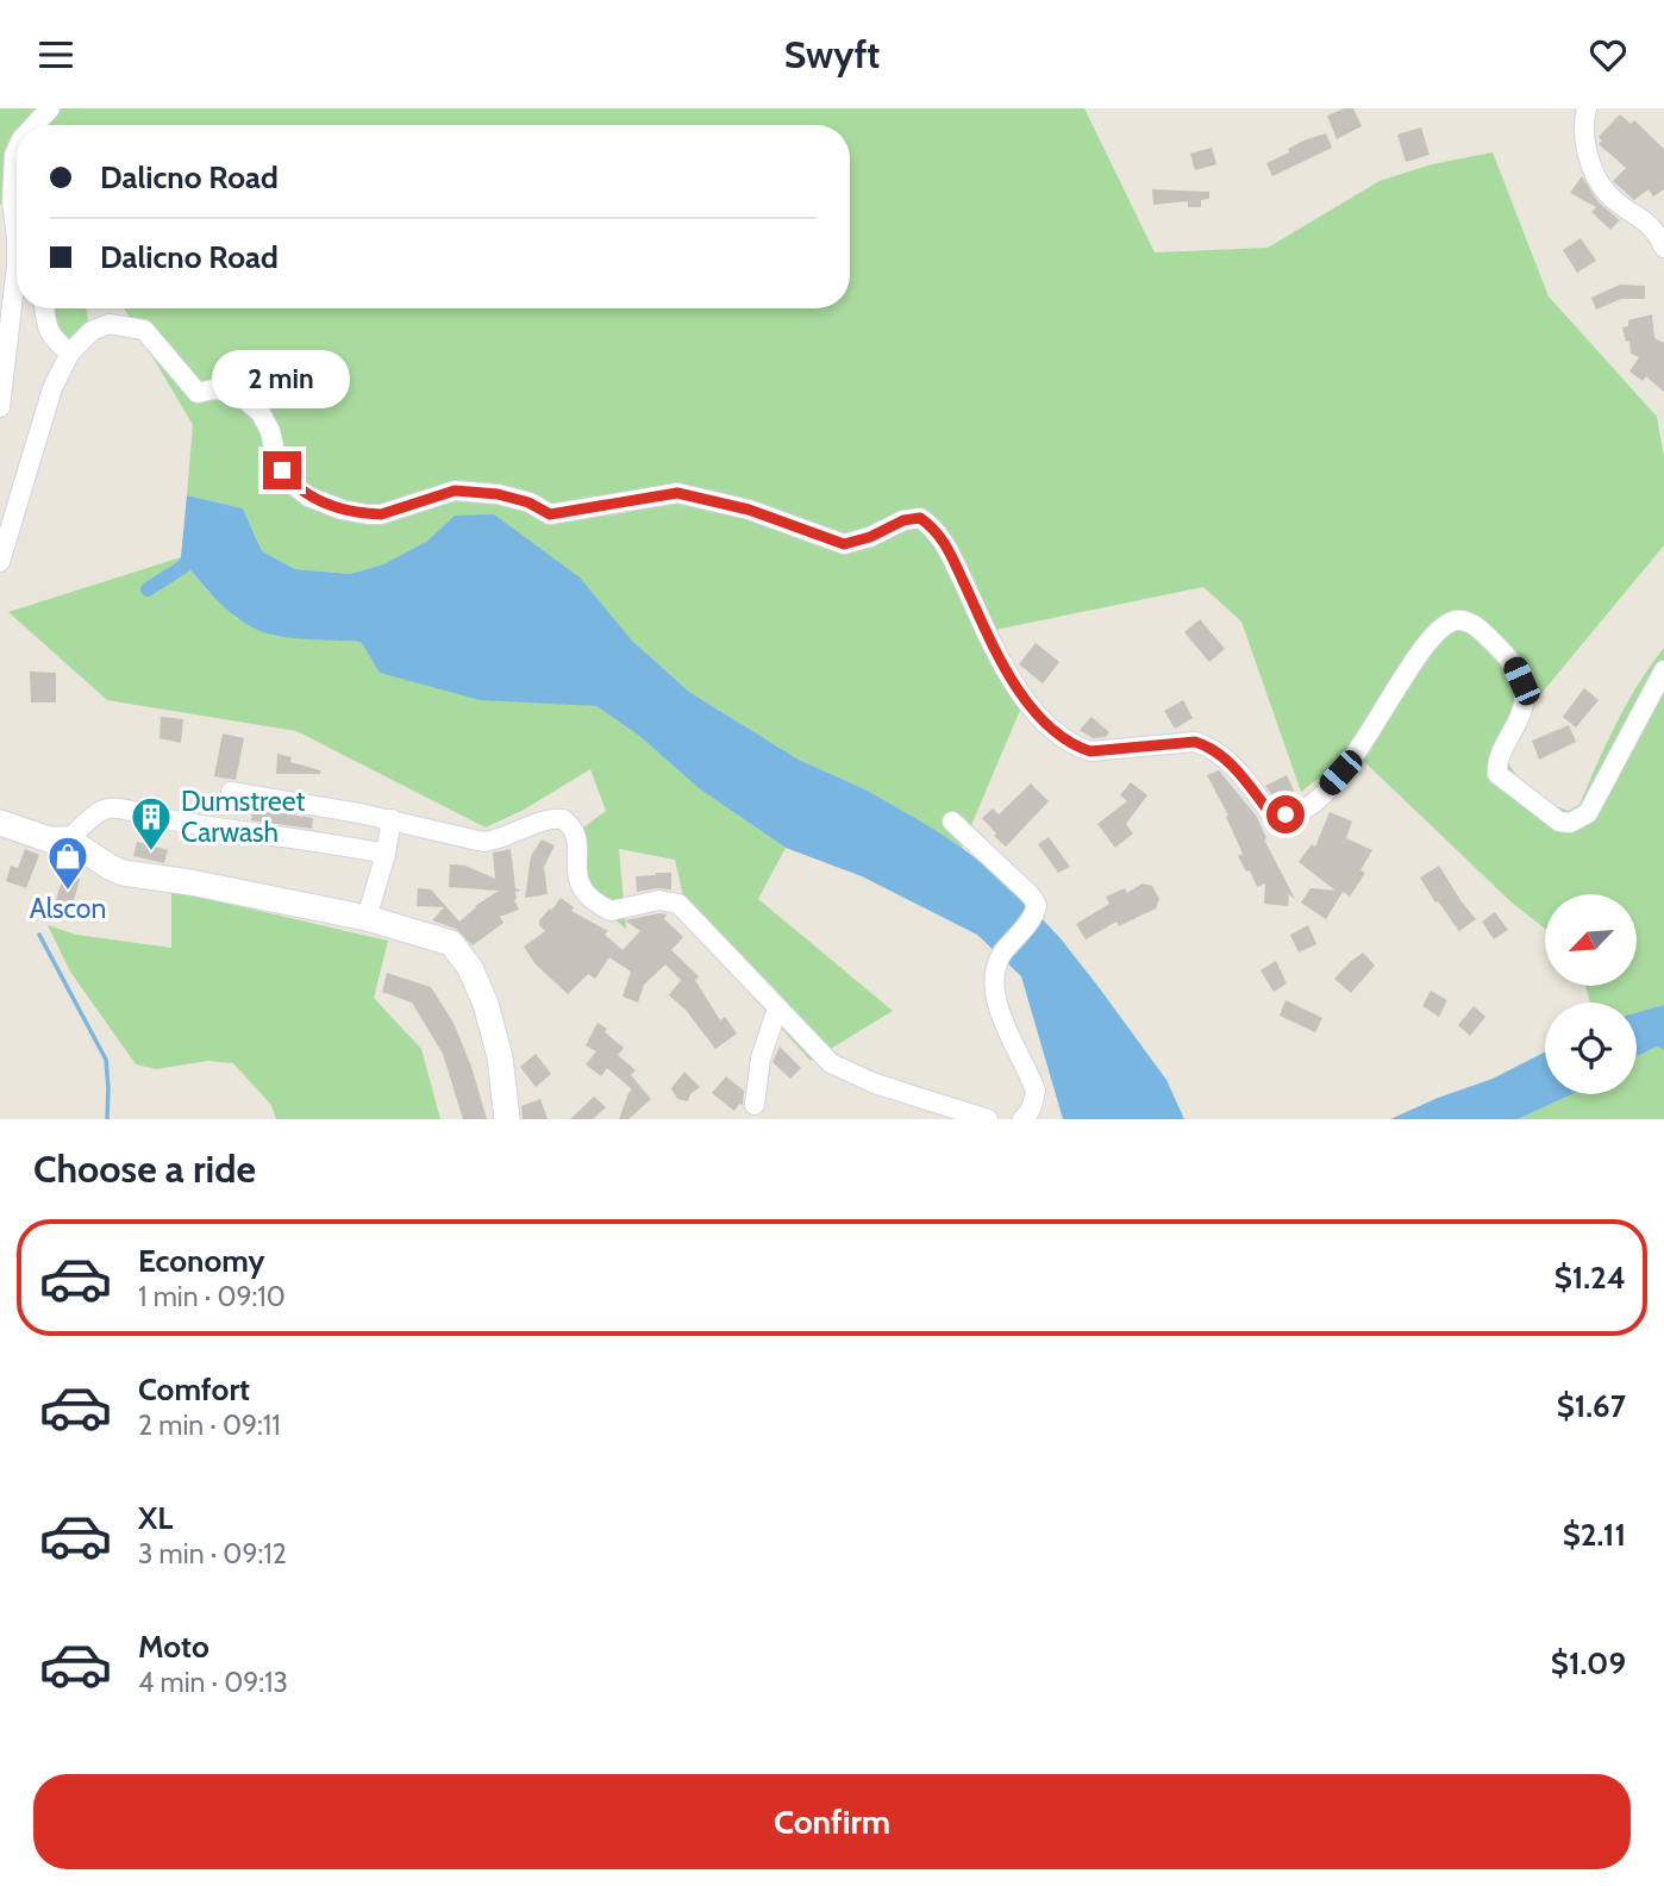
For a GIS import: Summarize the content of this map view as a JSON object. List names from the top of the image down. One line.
{"places":{"building":["Dumstreet Carwash"],"shop":["Alscon"]},"north":"bottom left","page":{"header":"Swyft","banner":["Dalicno Road","Dalicno Road"],"bubble":"2 min","heading":"Choose a ride","list":[{"name":"Economy","note":"1 min · 09:10","value":"$1.24"},{"name":"Comfort","note":"2 min · 09:11","value":"$1.67"},{"name":"XL","note":"3 min · 09:12","value":"$2.11"},{"name":"Moto","note":"4 min · 09:13","value":"$1.09"}],"buttons":"Confirm"}}
